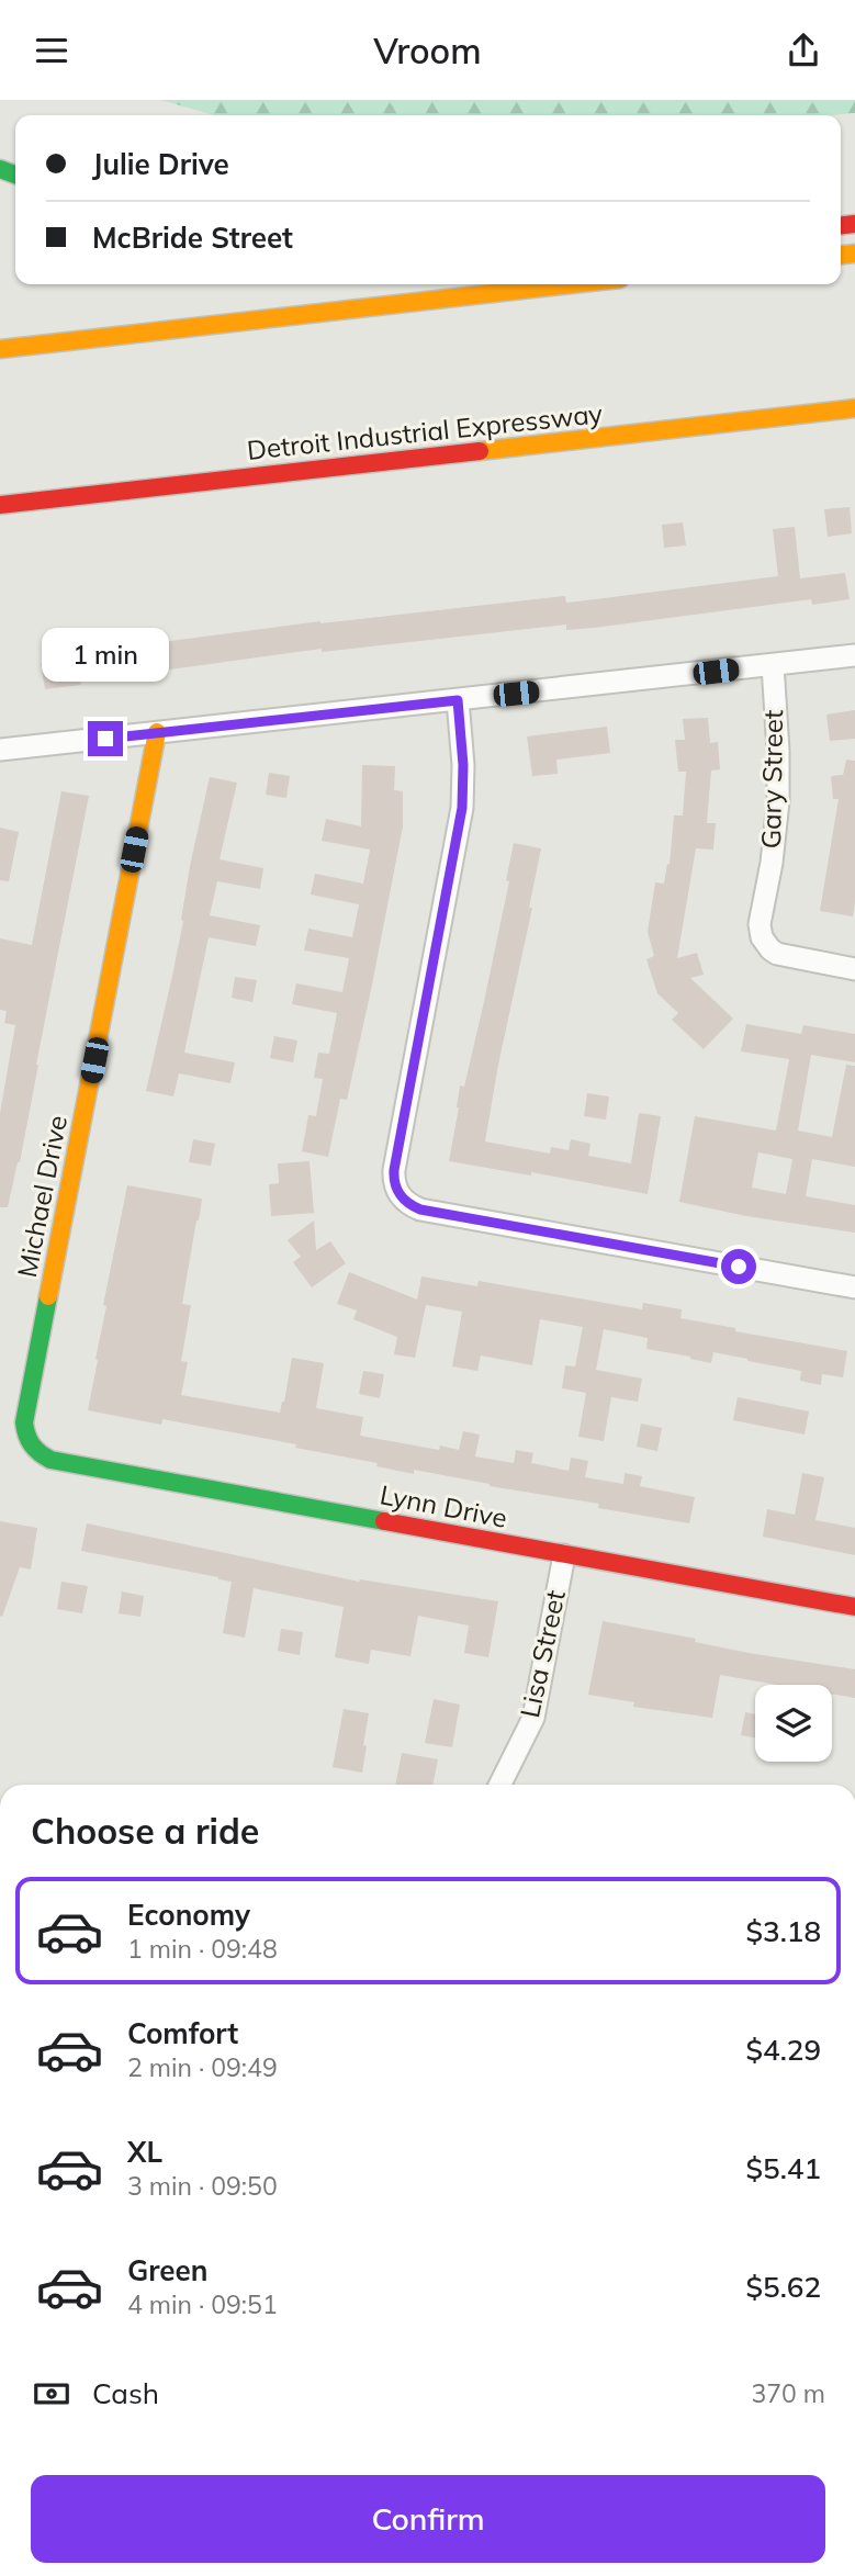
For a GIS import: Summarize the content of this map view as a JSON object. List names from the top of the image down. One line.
{"streets":{"main road":["Detroit Industrial Expressway","Michael Drive","Lynn Drive"],"street":["Gary Street","Lisa Street"]},"crossings":[["Michael Drive","Lynn Drive"],["Lynn Drive","Lisa Street"]],"page":{"header":"Vroom","banner":["Julie Drive","McBride Street"],"bubble":"1 min","heading":"Choose a ride","list":[{"name":"Economy","note":"1 min · 09:48","value":"$3.18"},{"name":"Comfort","note":"2 min · 09:49","value":"$4.29"},{"name":"XL","note":"3 min · 09:50","value":"$5.41"},{"name":"Green","note":"4 min · 09:51","value":"$5.62"}],"pay":["Cash","370 m"],"buttons":"Confirm"}}
